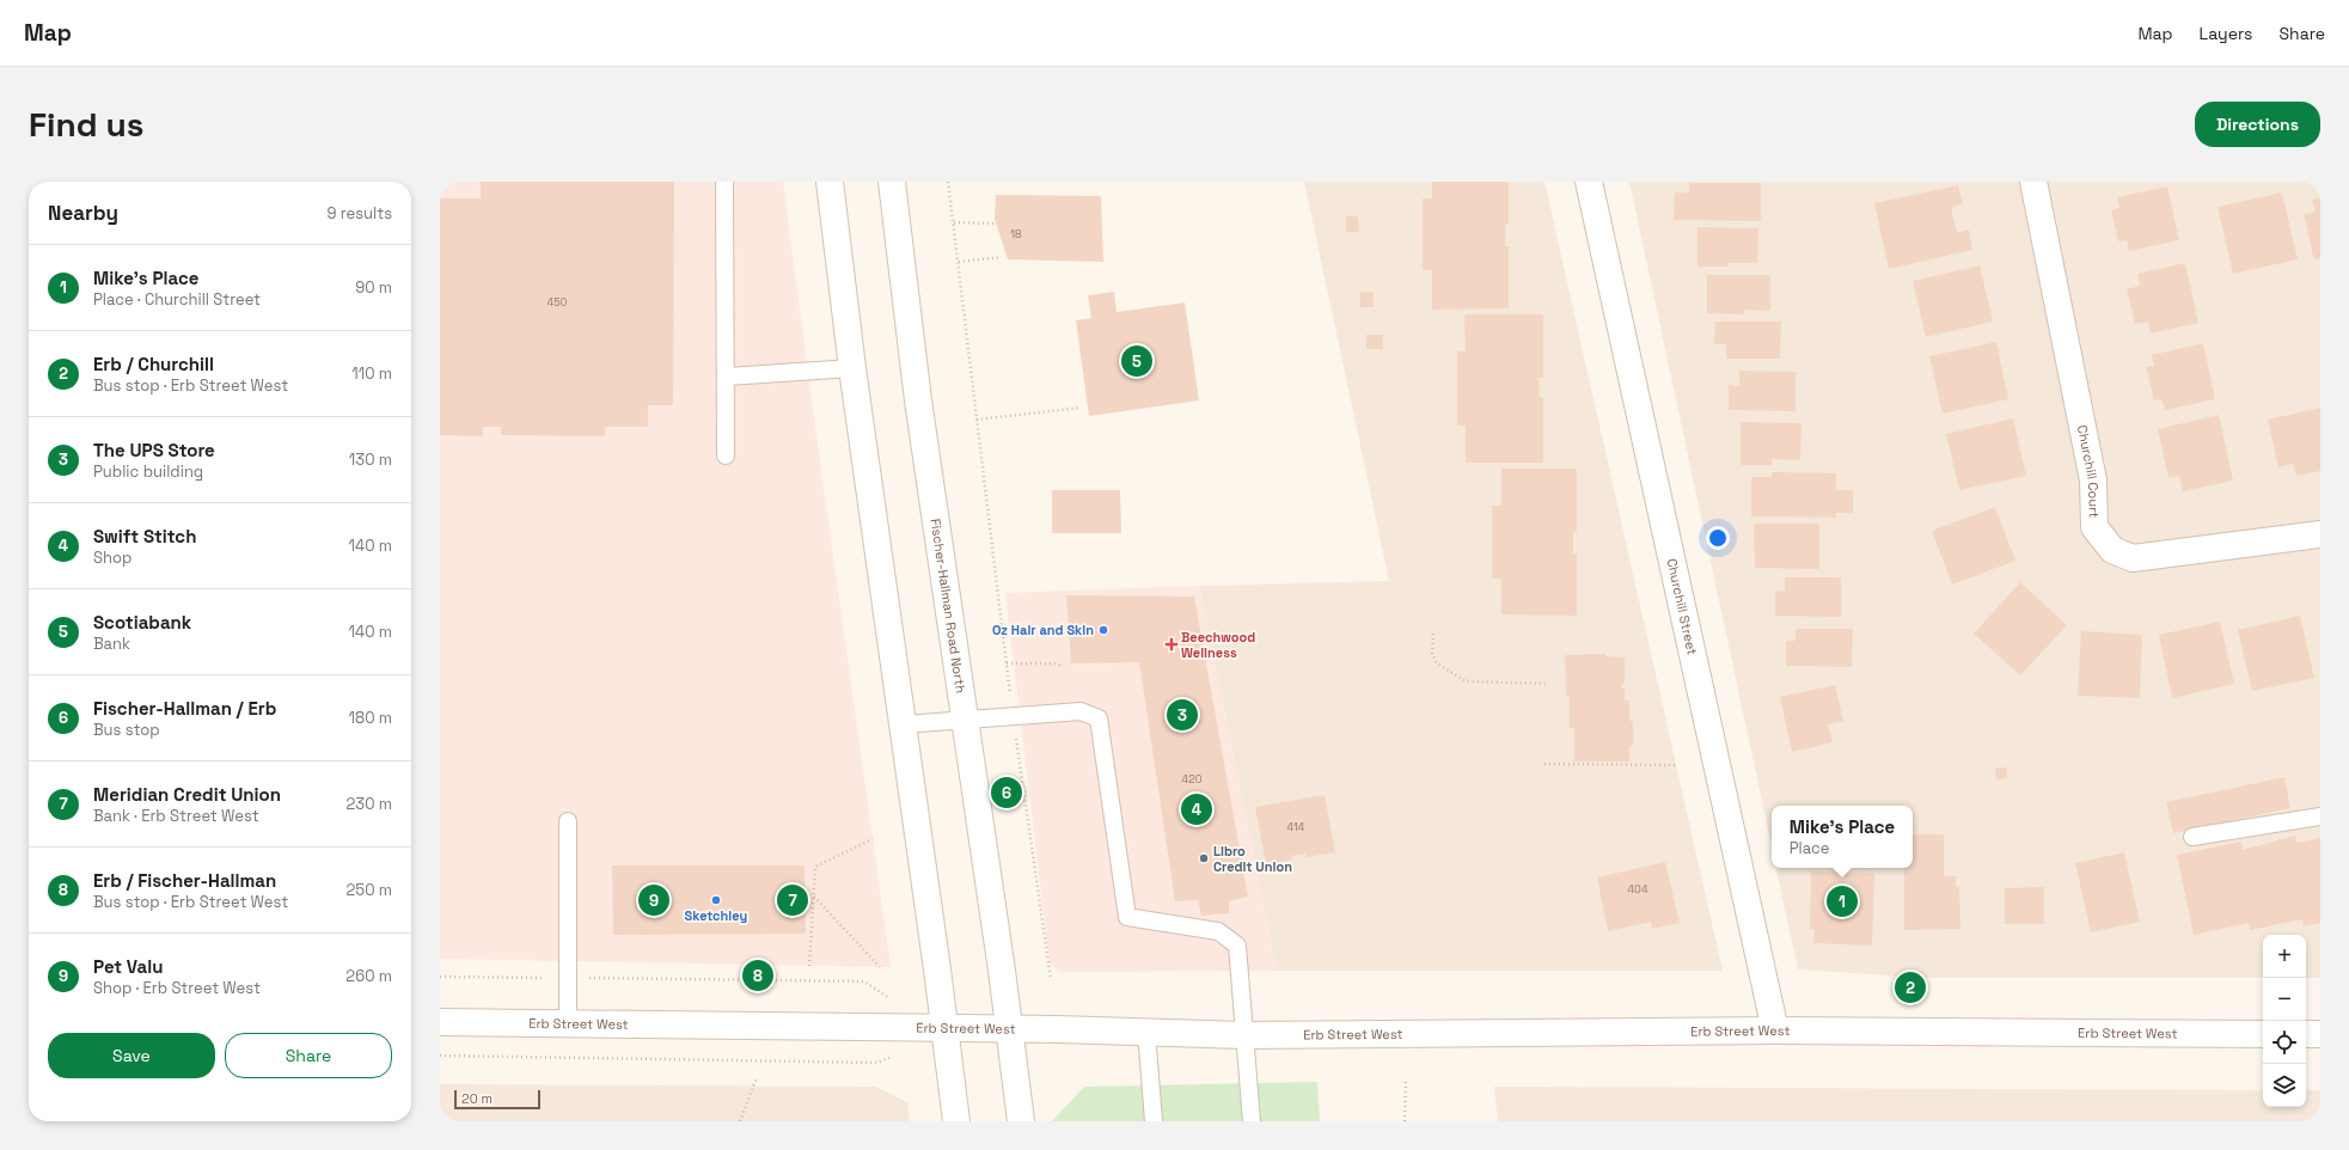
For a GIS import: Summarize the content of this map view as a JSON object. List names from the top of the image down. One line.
{"streets":{"main road":["Churchill Court","Fischer-Hallman Road North","Churchill Street","Erb Street West"]},"crossings":[["Fischer-Hallman Road North","Erb Street West"],["Churchill Street","Erb Street West"]],"places":{"other":["Oz Hair and Skin","Libro Credit Union","Sketchley"],"health":["Beechwood Wellness"]},"house_numbers":["18","450","420","414","404"],"scale_bar":"20 m","page":{"header":"Map","nav":["Map","Layers","Share"],"buttons":["Directions",["Save","Share"]],"title":"Find us","heading":["Nearby","9 results"],"list":[{"mark":"1","name":"Mike's Place","note":"Place · Churchill Street","value":"90 m"},{"mark":"2","name":"Erb / Churchill","note":"Bus stop · Erb Street West","value":"110 m"},{"mark":"3","name":"The UPS Store","note":"Public building","value":"130 m"},{"mark":"4","name":"Swift Stitch","note":"Shop","value":"140 m"},{"mark":"5","name":"Scotiabank","note":"Bank","value":"140 m"},{"mark":"6","name":"Fischer-Hallman / Erb","note":"Bus stop","value":"180 m"},{"mark":"7","name":"Meridian Credit Union","note":"Bank · Erb Street West","value":"230 m"},{"mark":"8","name":"Erb / Fischer-Hallman","note":"Bus stop · Erb Street West","value":"250 m"},{"mark":"9","name":"Pet Valu","note":"Shop · Erb Street West","value":"260 m"}],"pins":["5","3","6","4","7","9","1","8","2"],"popup":["Mike's Place","Place"],"map_buttons":["+","−"],"scale":"20 m"}}
